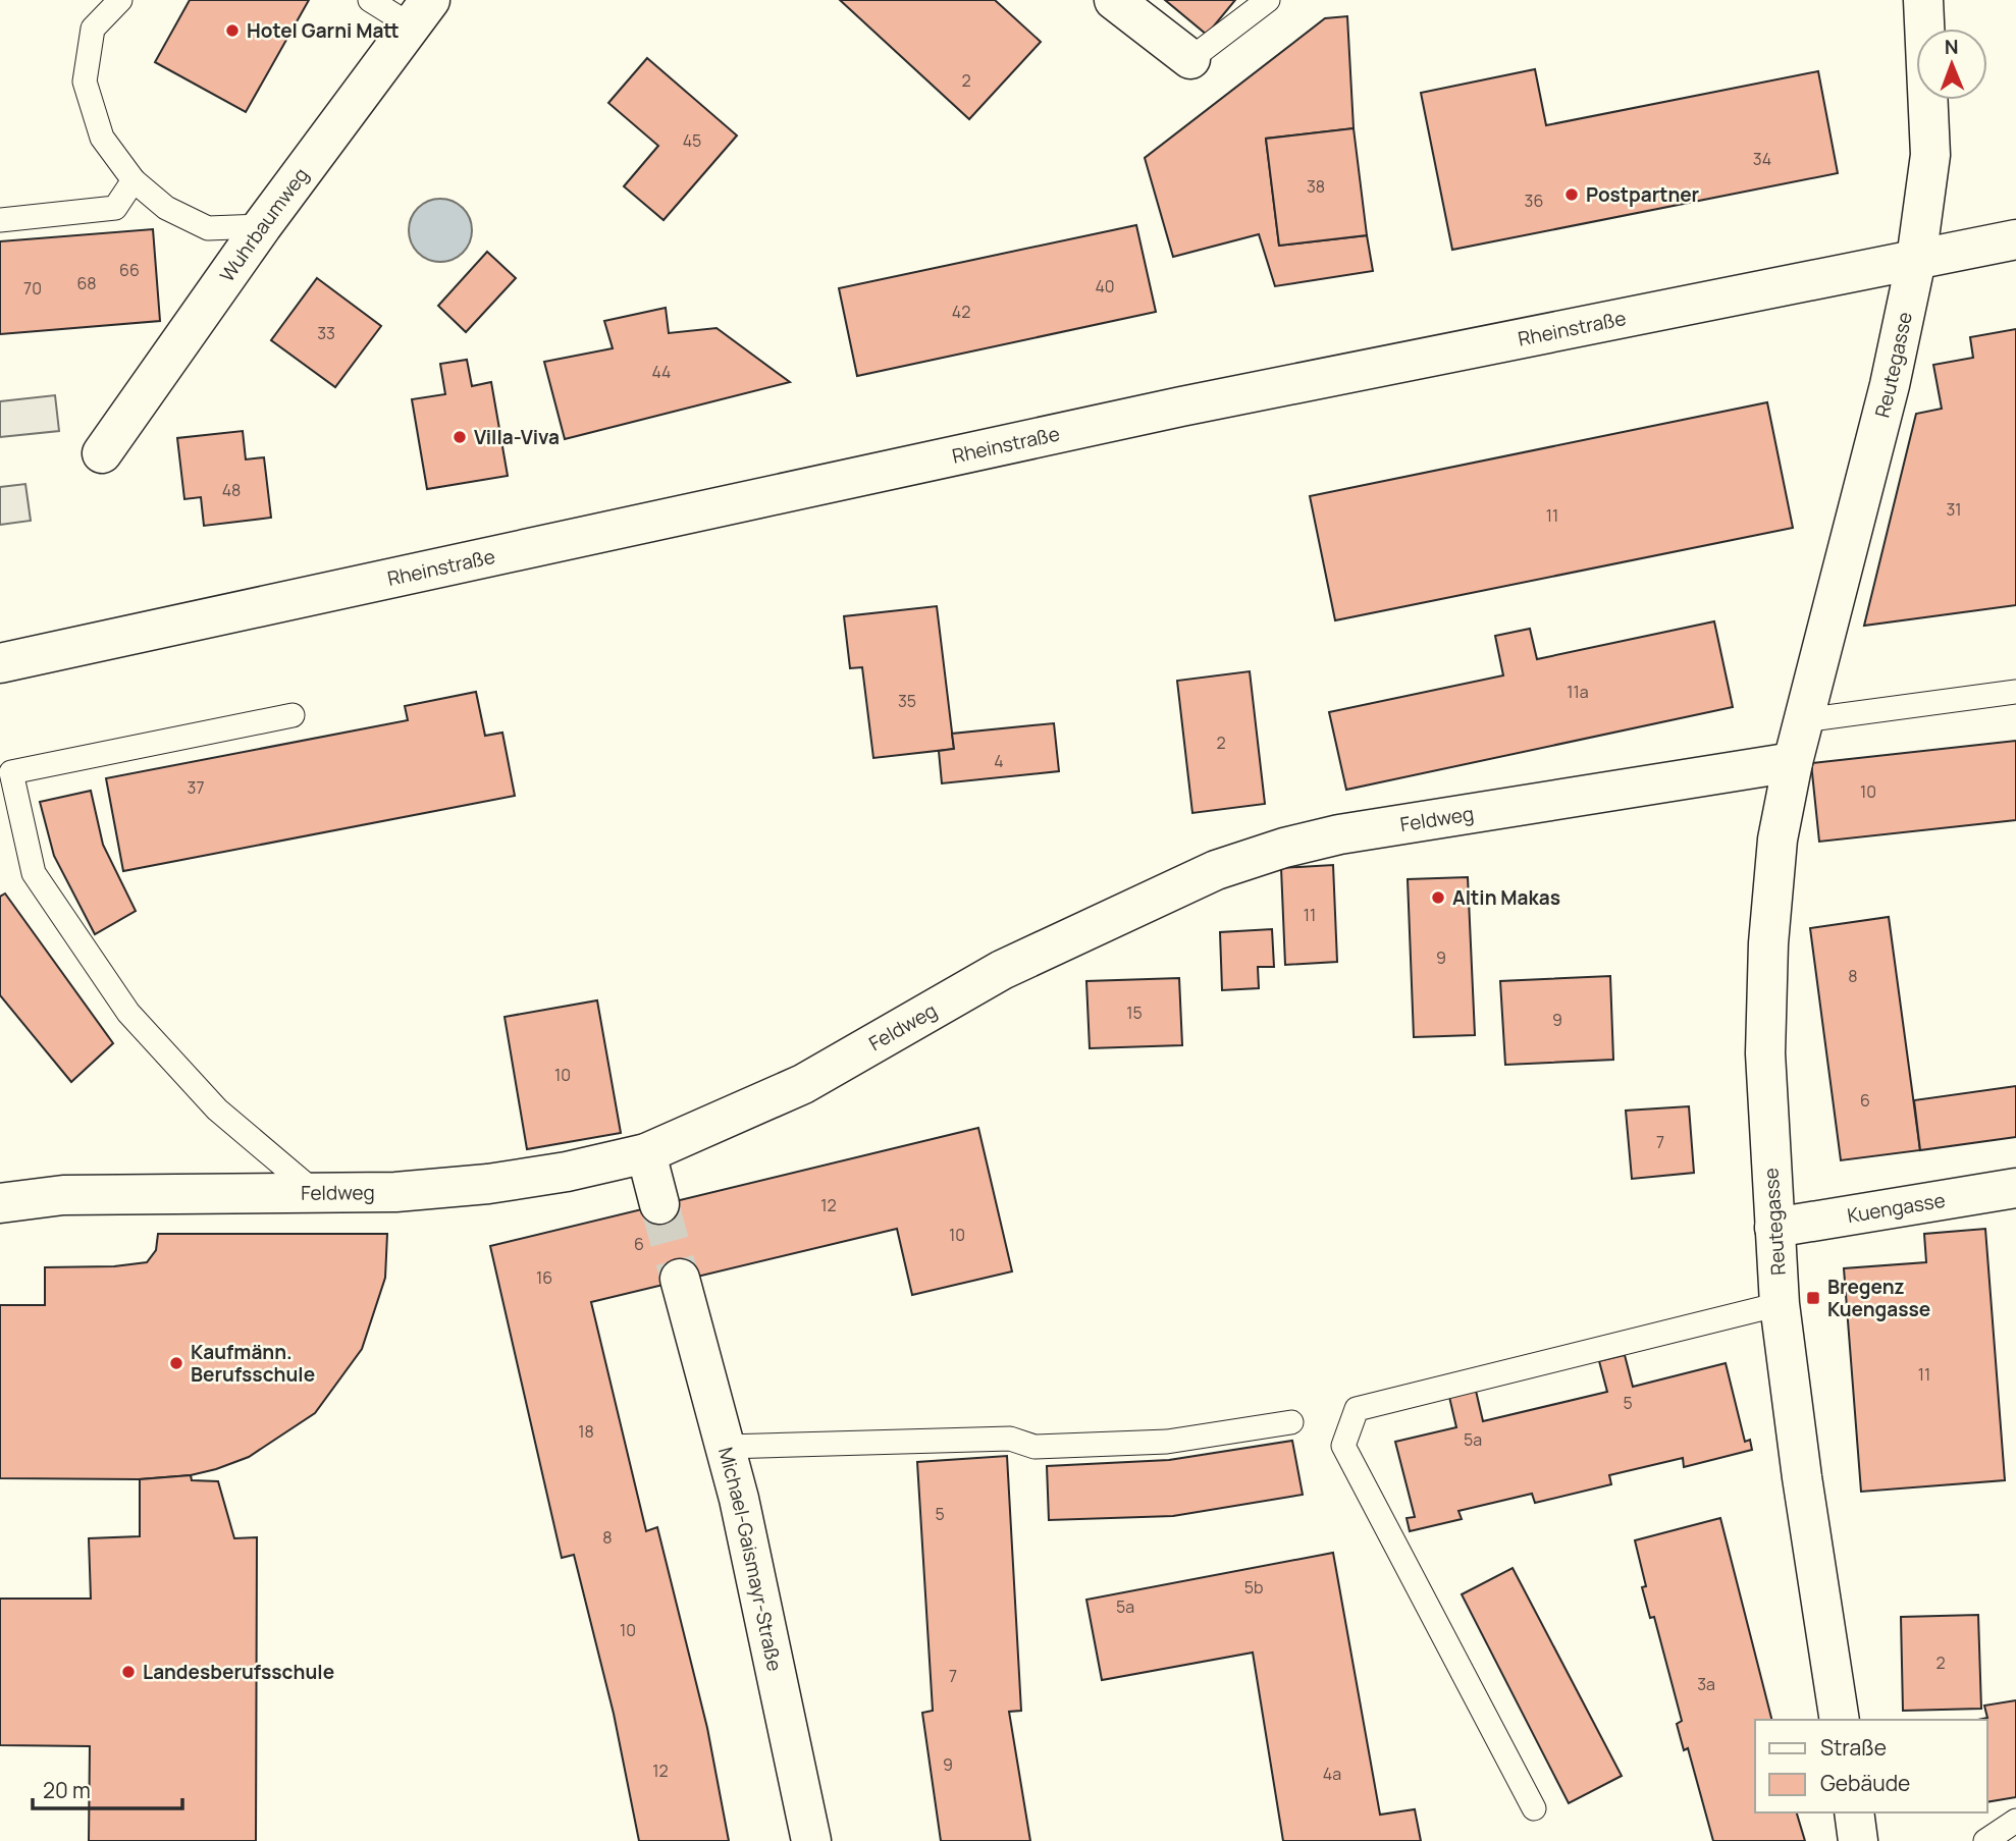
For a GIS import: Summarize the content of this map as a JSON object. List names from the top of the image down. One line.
{"streets":{"street":["Wuhrbaumweg","Rheinstraße","Reutegasse","Feldweg","Kuengasse","Michael-Gaismayr-Straße"]},"crossings":[["Rheinstraße","Reutegasse"],["Reutegasse","Feldweg"],["Reutegasse","Kuengasse"]],"places":{"other":["Hotel Garni Matt","Postpartner","Villa-Viva","Altin Makas","Kaufmänn. Berufsschule","Landesberufsschule"],"transit":["Bregenz Kuengasse"]},"house_numbers":["2","45","34","38","36","66","68","40","70","42","33","44","48","31","11","11a","35","2","4","37","10","11","9","8","15","9","10","6","7","12","10","6","16","11","5","18","5a","5","8","5b","5a","10","2","7","3a","9","12","4a"],"legend":["Straße","Gebäude"],"scale_bar":"20 m","north":"top"}
